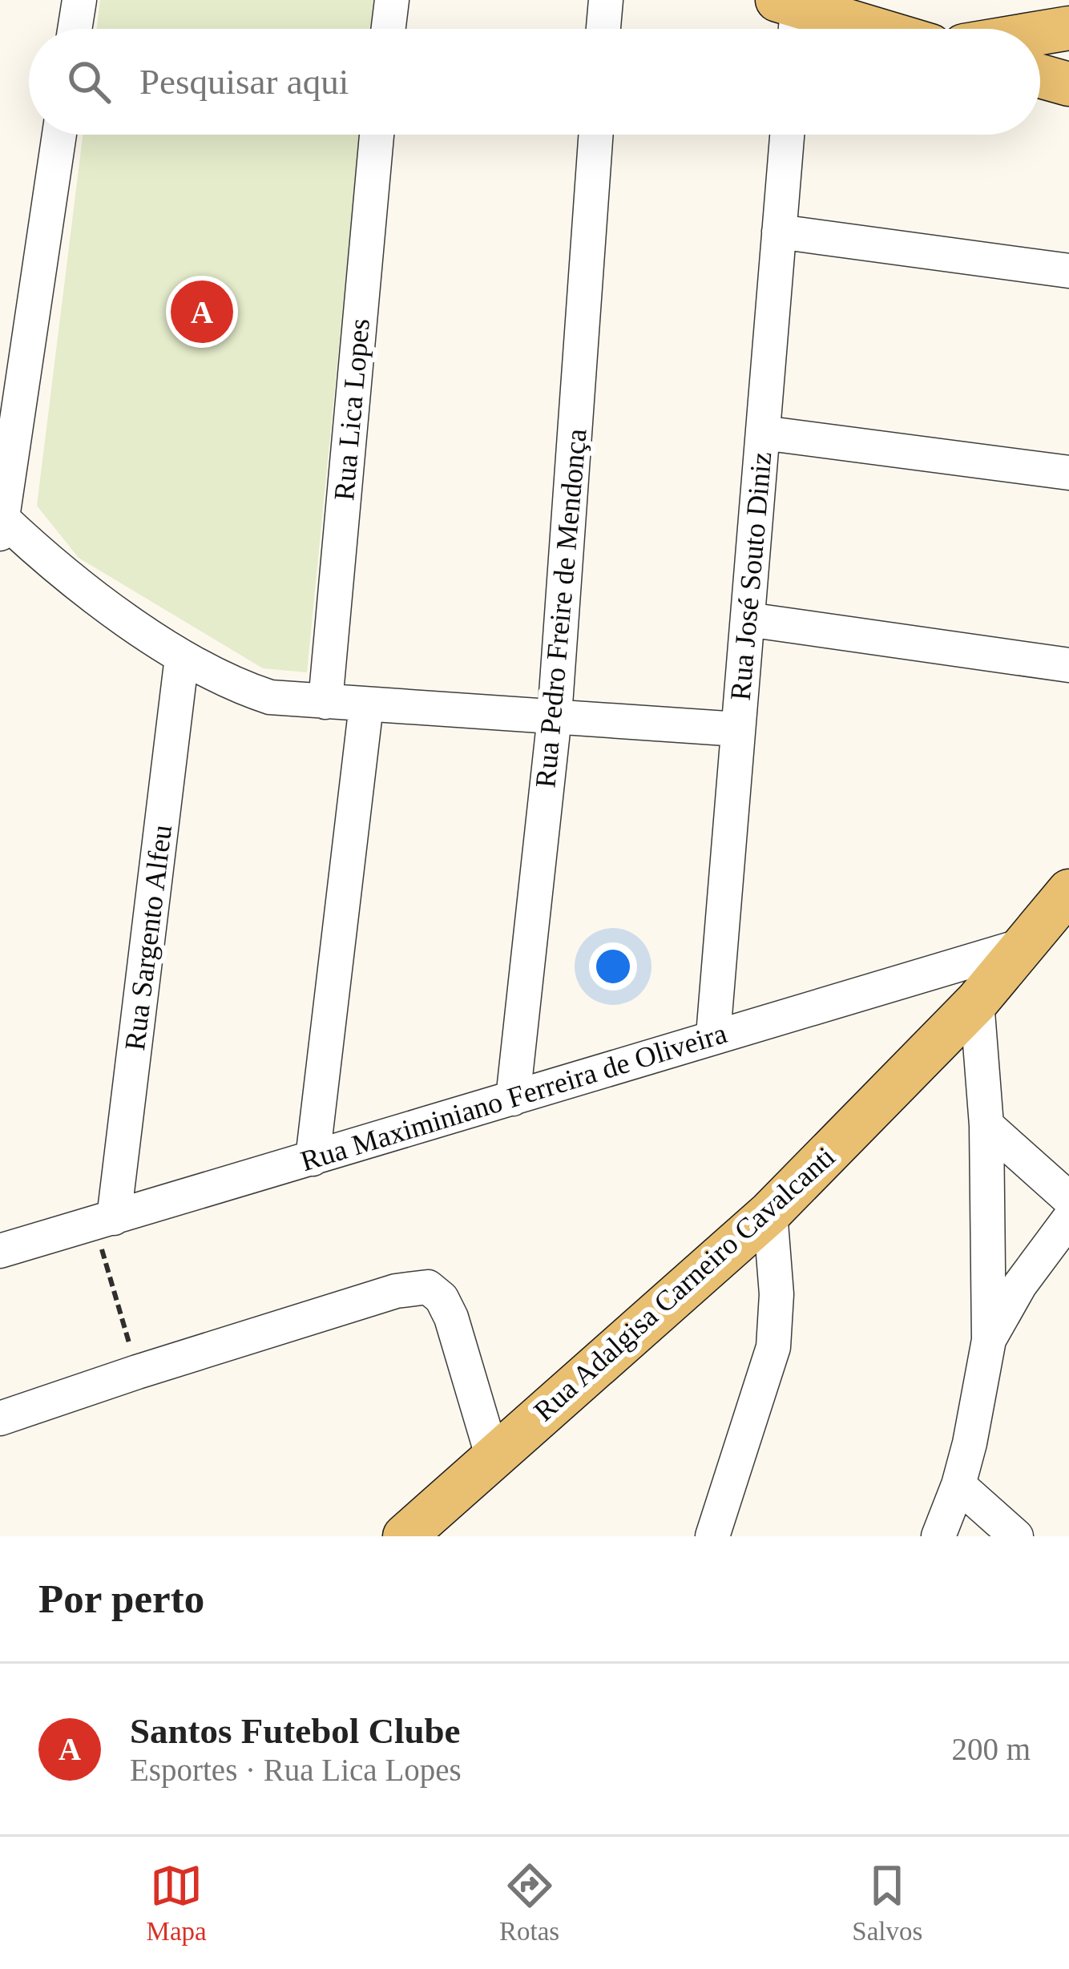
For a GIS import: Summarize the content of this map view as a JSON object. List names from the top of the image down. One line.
{"streets":{"main road":["Rua Adalgisa Carneiro Cavalcanti"],"street":["Rua Lica Lopes","Rua José Souto Diniz","Rua Pedro Freire de Mendonça","Rua Sargento Alfeu","Rua Maximiniano Ferreira de Oliveira"]},"crossings":[["Rua José Souto Diniz","Rua Maximiniano Ferreira de Oliveira"],["Rua Pedro Freire de Mendonça","Rua Maximiniano Ferreira de Oliveira"],["Rua Sargento Alfeu","Rua Maximiniano Ferreira de Oliveira"],["Rua Maximiniano Ferreira de Oliveira","Rua Adalgisa Carneiro Cavalcanti"]],"page":{"search":"Pesquisar aqui","pins":"A","heading":"Por perto","list":[{"mark":"A","name":"Santos Futebol Clube","note":"Esportes · Rua Lica Lopes","value":"200 m"}],"nav":["Mapa","Rotas","Salvos"]}}
